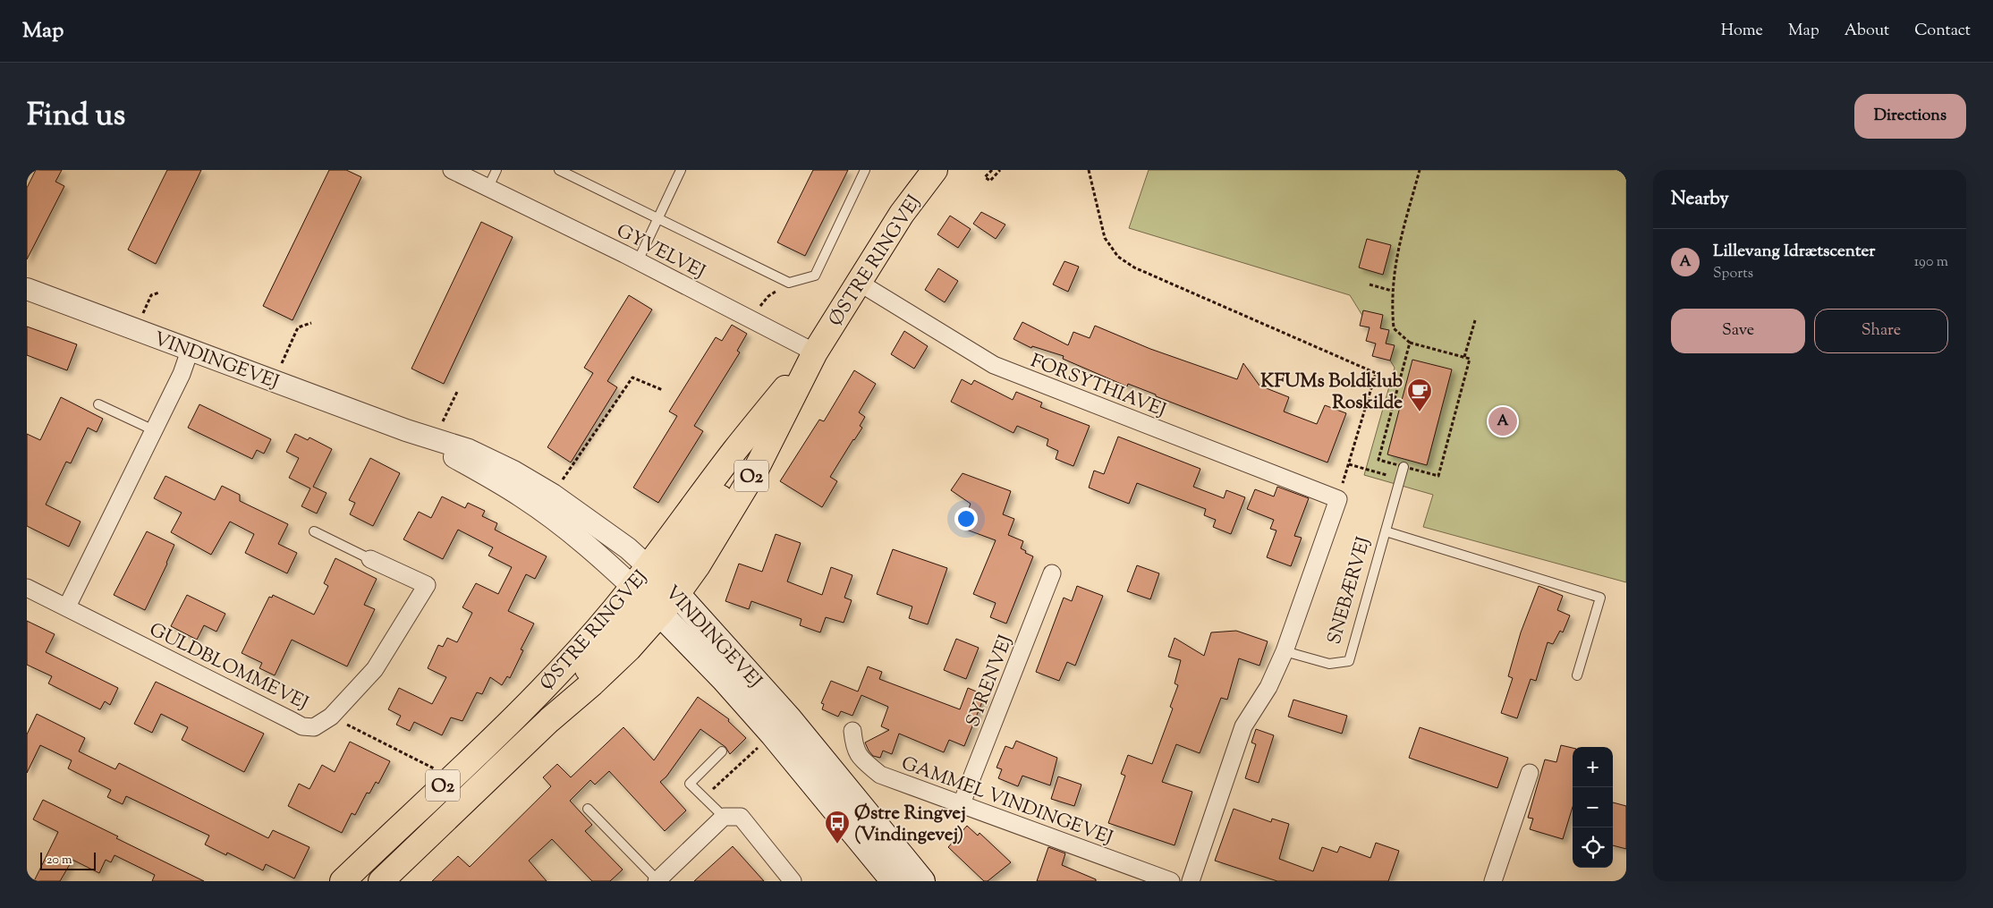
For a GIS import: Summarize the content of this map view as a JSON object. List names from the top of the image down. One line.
{"streets":{"main road":["ØSTRE RINGVEJ","VINDINGEVEJ","O2"],"street":["GYVELVEJ","FORSYTHIAVEJ","SNEBÆRVEJ","GULDBLOMMEVEJ","SYRENVEJ","GAMMEL VINDINGEVEJ"]},"crossings":[["GYVELVEJ","ØSTRE RINGVEJ"],["ØSTRE RINGVEJ","VINDINGEVEJ"],["ØSTRE RINGVEJ","FORSYTHIAVEJ"],["FORSYTHIAVEJ","SNEBÆRVEJ"],["SYRENVEJ","GAMMEL VINDINGEVEJ"]],"places":{"cafe":["KFUMs Boldklub Roskilde"],"bus stop":["Østre Ringvej (Vindingevej)"]},"scale_bar":"20 m","page":{"header":"Map","nav":["Home","Map","About","Contact"],"title":"Find us","buttons":["Directions",["Save","Share"]],"heading":"Nearby","list":[{"mark":"A","name":"Lillevang Idrætscenter","note":"Sports","value":"190 m"}],"pins":"A","map_buttons":["+","−"],"scale":"20 m"}}
